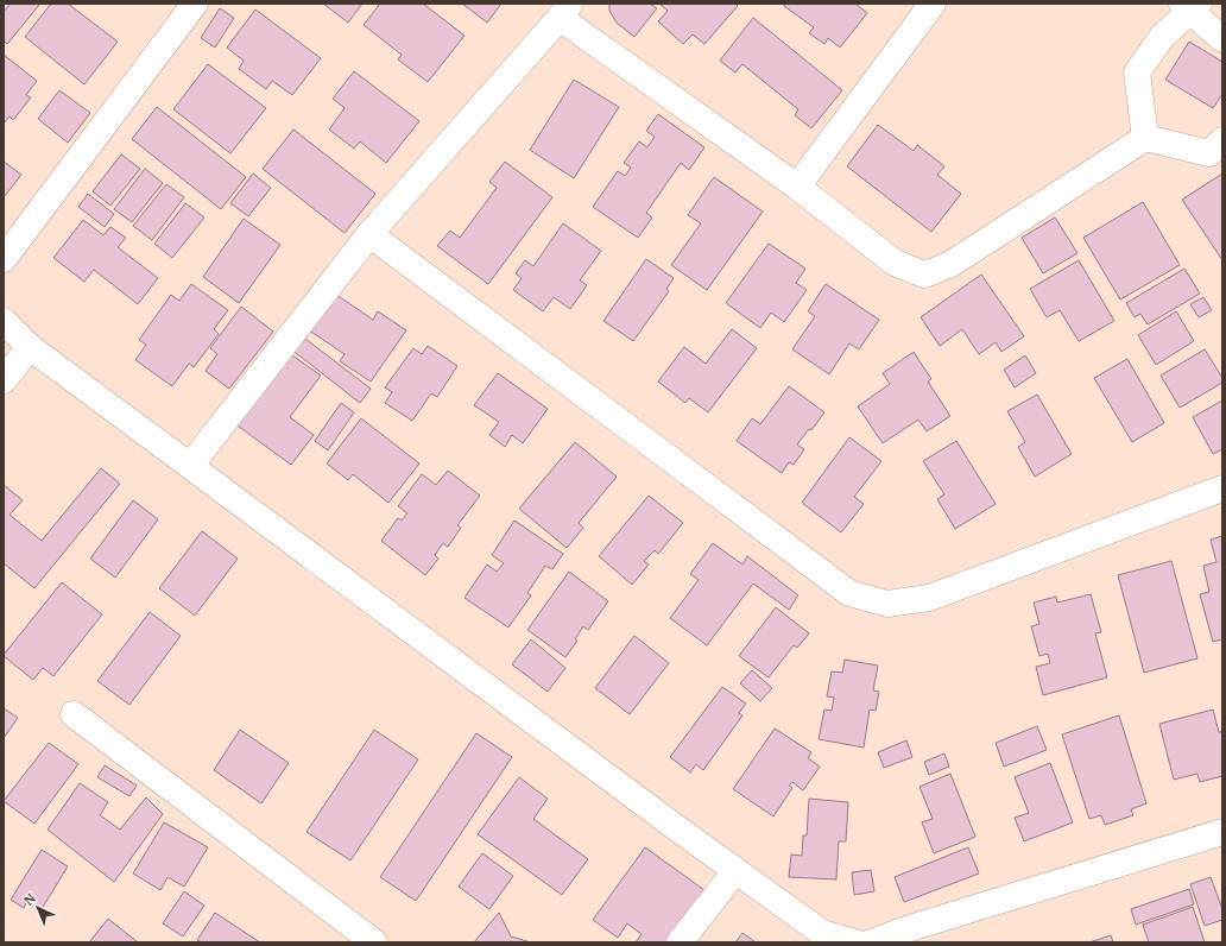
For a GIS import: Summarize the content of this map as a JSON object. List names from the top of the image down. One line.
{"north":"top left"}
